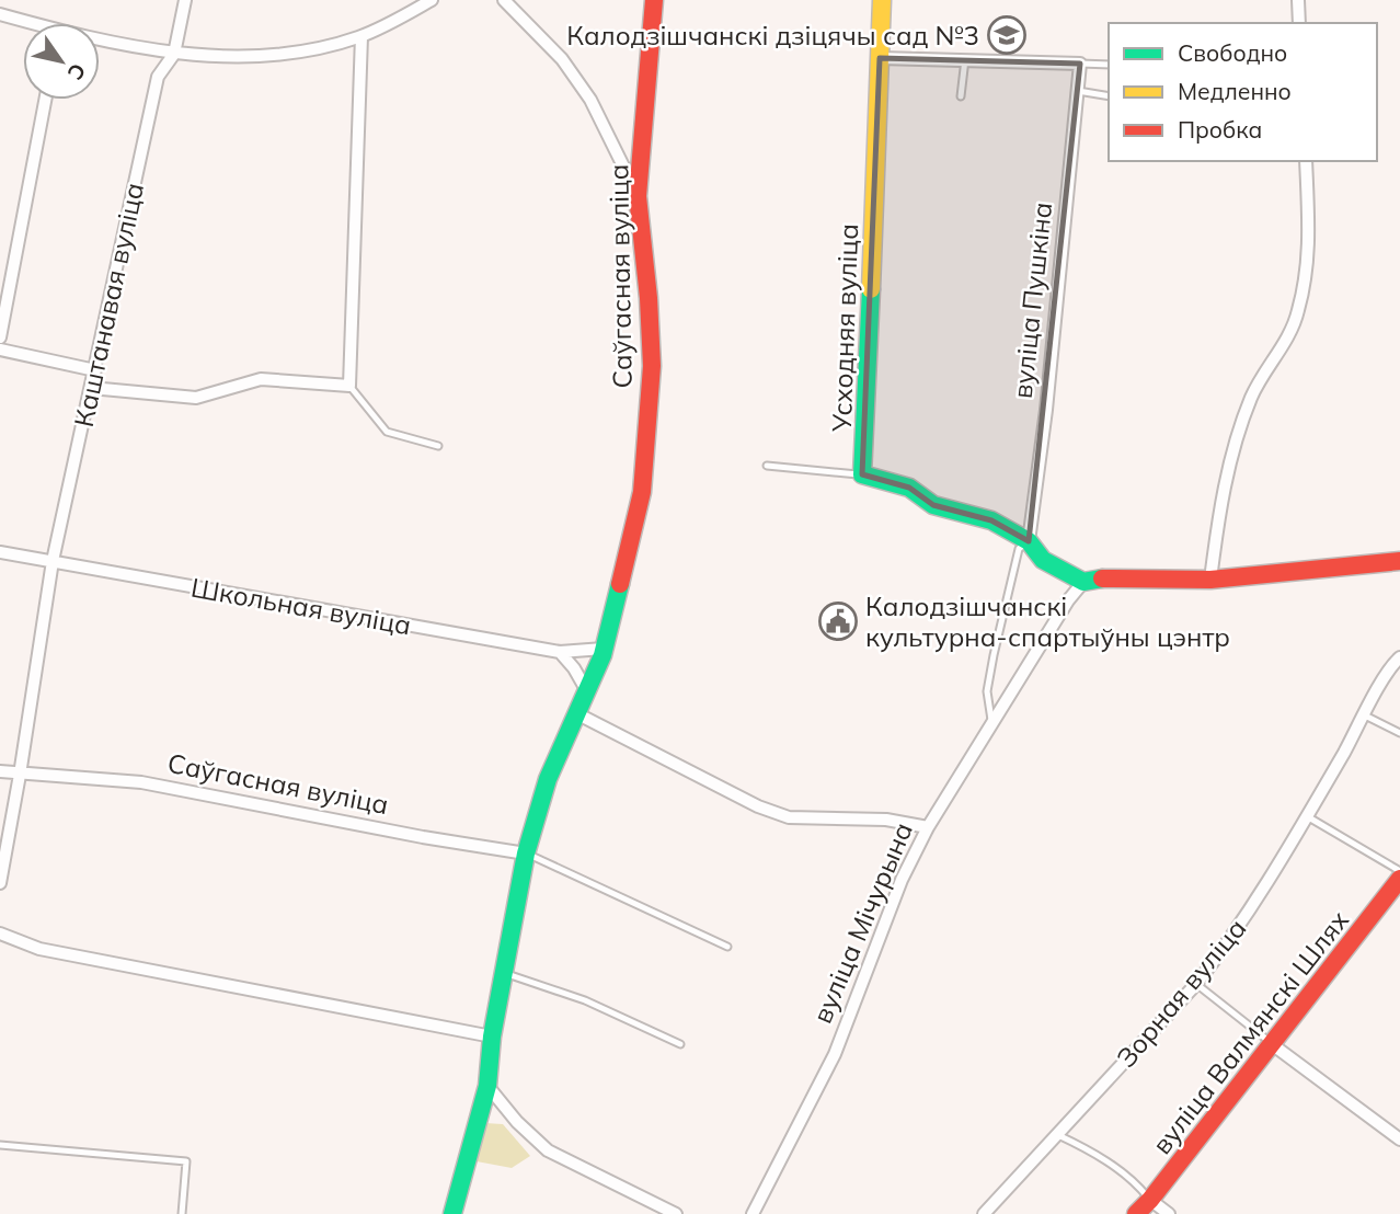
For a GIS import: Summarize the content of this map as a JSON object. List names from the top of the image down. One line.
{"streets":{"street":["Саўгасная вуліца","вуліца Пушкіна","Каштанавая вуліца","Усходняя вуліца","Школьная вуліца","вуліца Мічурына","Зорная вуліца","вуліца Валмянскі Шлях"]},"crossings":[["Саўгасная вуліца","Каштанавая вуліца"],["Саўгасная вуліца","Школьная вуліца"],["Каштанавая вуліца","Школьная вуліца"]],"places":{"school or university":["Калодзішчанскі дзіцячы сад №3"],"public building":["Калодзішчанскі культурна-спартыўны цэнтр"]},"legend":["Свободно","Медленно","Пробка"],"north":"bottom right"}
